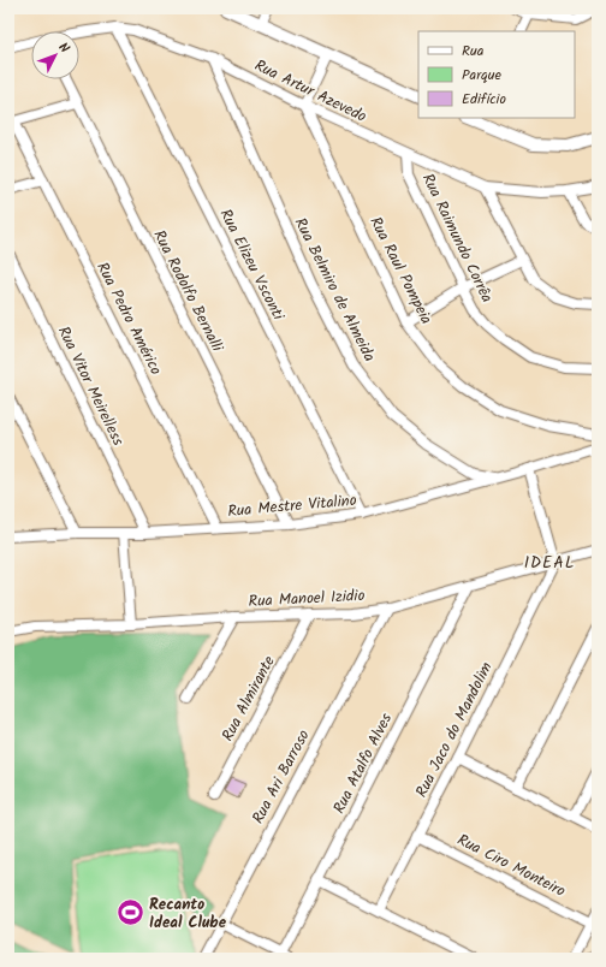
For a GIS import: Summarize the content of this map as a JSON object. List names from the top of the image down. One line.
{"streets":{"street":["Rua Artur Azevedo","Rua Raimundo Corrêa","Rua Elizeu Vsconti","Rua Raul Pompeia","Rua Belmiro de Almeida","Rua Rodolfo Bernalli","Rua Pedro Américo","Rua Vitor Meirelless","Rua Mestre Vitalino","Rua Manoel Izidio","Rua Almirante","Rua Jaco do Mandolim","Rua Atalfo Alves","Rua Ari Barroso","Rua Ciro Monteiro"]},"crossings":[["Rua Artur Azevedo","Rua Raimundo Corrêa"],["Rua Artur Azevedo","Rua Elizeu Vsconti"],["Rua Artur Azevedo","Rua Raul Pompeia"],["Rua Artur Azevedo","Rua Belmiro de Almeida"],["Rua Elizeu Vsconti","Rua Mestre Vitalino"],["Rua Belmiro de Almeida","Rua Mestre Vitalino"],["Rua Rodolfo Bernalli","Rua Mestre Vitalino"],["Rua Pedro Américo","Rua Mestre Vitalino"],["Rua Vitor Meirelless","Rua Mestre Vitalino"],["Rua Manoel Izidio","Rua Almirante"],["Rua Manoel Izidio","Rua Jaco do Mandolim"],["Rua Manoel Izidio","Rua Atalfo Alves"],["Rua Manoel Izidio","Rua Ari Barroso"],["Rua Jaco do Mandolim","Rua Ciro Monteiro"]],"districts":["IDEAL"],"places":{"sports":["Recanto Ideal Clube"]},"legend":["Rua","Parque","Edifício"],"north":"top right"}
